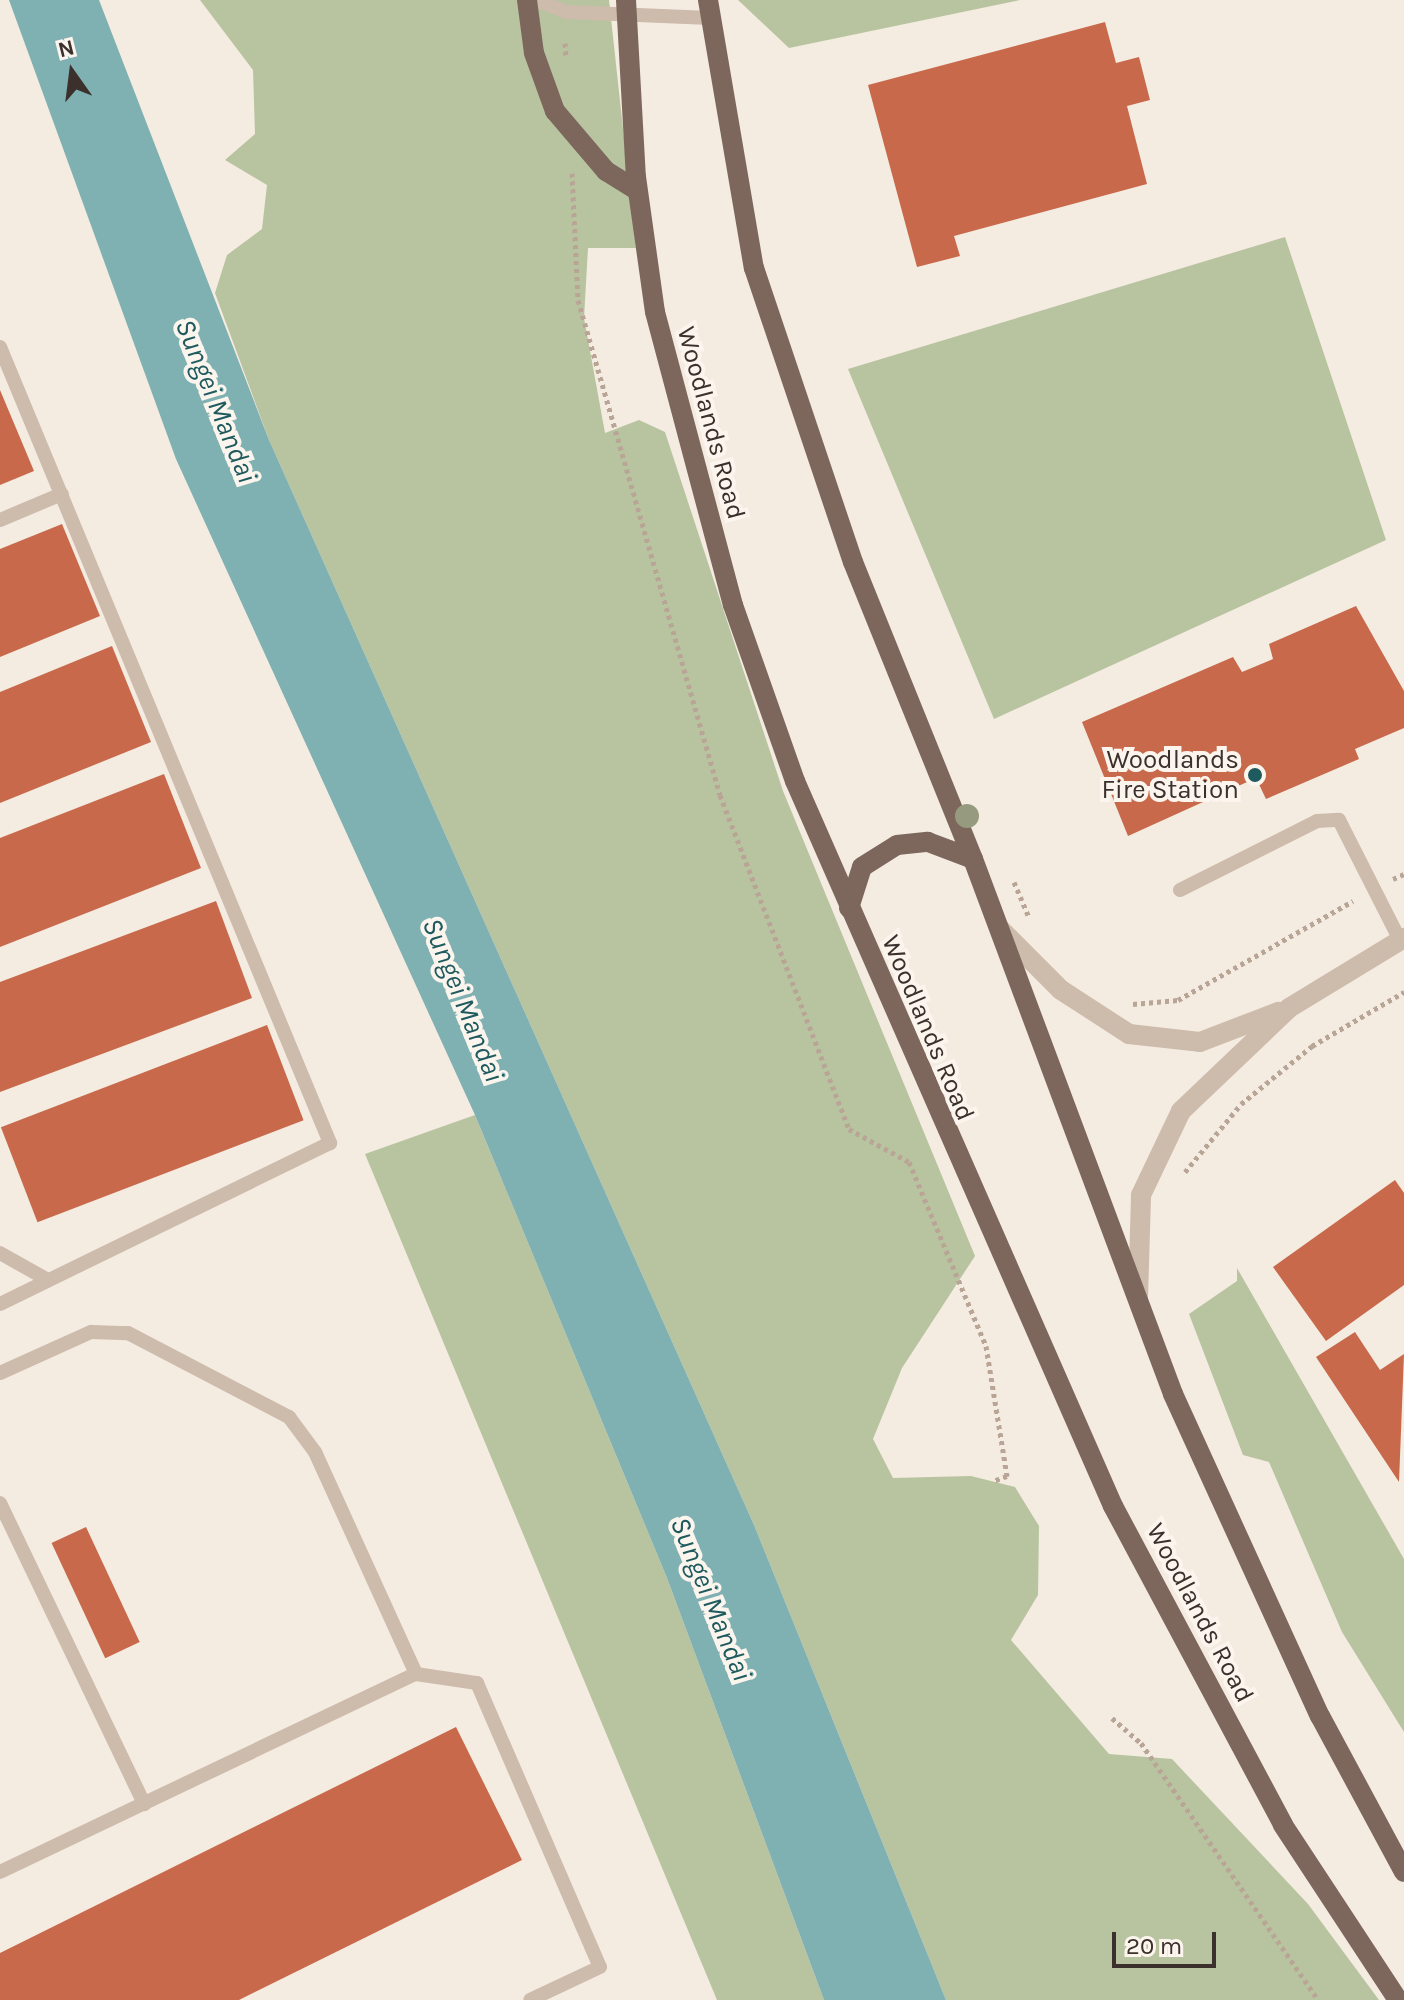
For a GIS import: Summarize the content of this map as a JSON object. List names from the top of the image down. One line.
{"streets":{"main road":["Woodlands Road"]},"water":["Sungei Mandai"],"places":["Woodlands Fire Station"],"scale_bar":"20 m","north":"top"}
